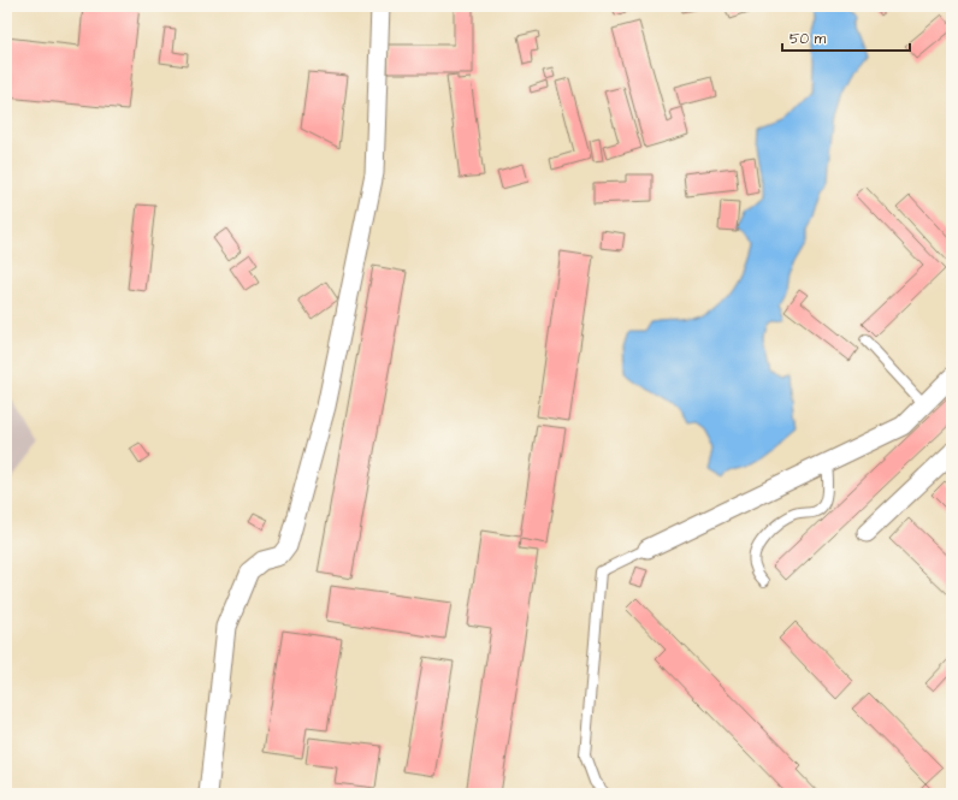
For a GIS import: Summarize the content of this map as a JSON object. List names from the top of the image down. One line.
{"scale_bar":"50 m"}
